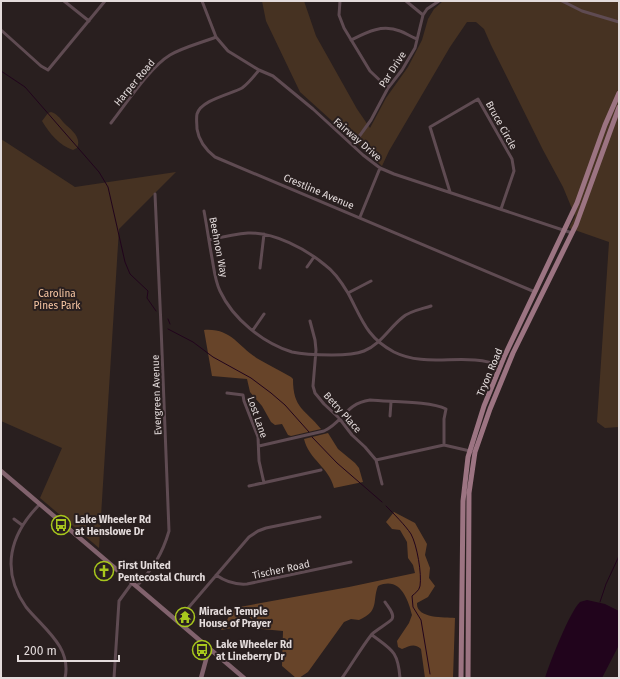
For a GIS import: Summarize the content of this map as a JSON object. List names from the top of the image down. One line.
{"streets":{"main road":["Tryon Road"],"street":["Par Drive","Harper Road","Bruce Circle","Fairway Drive","Crestline Avenue","Beehnon Way","Evergreen Avenue","Betry Place","Lost Lane","Tischer Road"]},"crossings":[["Par Drive","Fairway Drive"],["Harper Road","Fairway Drive"],["Bruce Circle","Fairway Drive"],["Fairway Drive","Crestline Avenue"],["Fairway Drive","Tryon Road"],["Crestline Avenue","Tryon Road"],["Beehnon Way","Betry Place"]],"parks":["Carolina Pines Park"],"places":{"bus stop":["Lake Wheeler Rd at Henslowe Dr","Lake Wheeler Rd at Lineberry Dr"],"church":["First United Pentecostal Church"],"temple":["Miracle Temple House of Prayer"]},"scale_bar":"200 m"}
